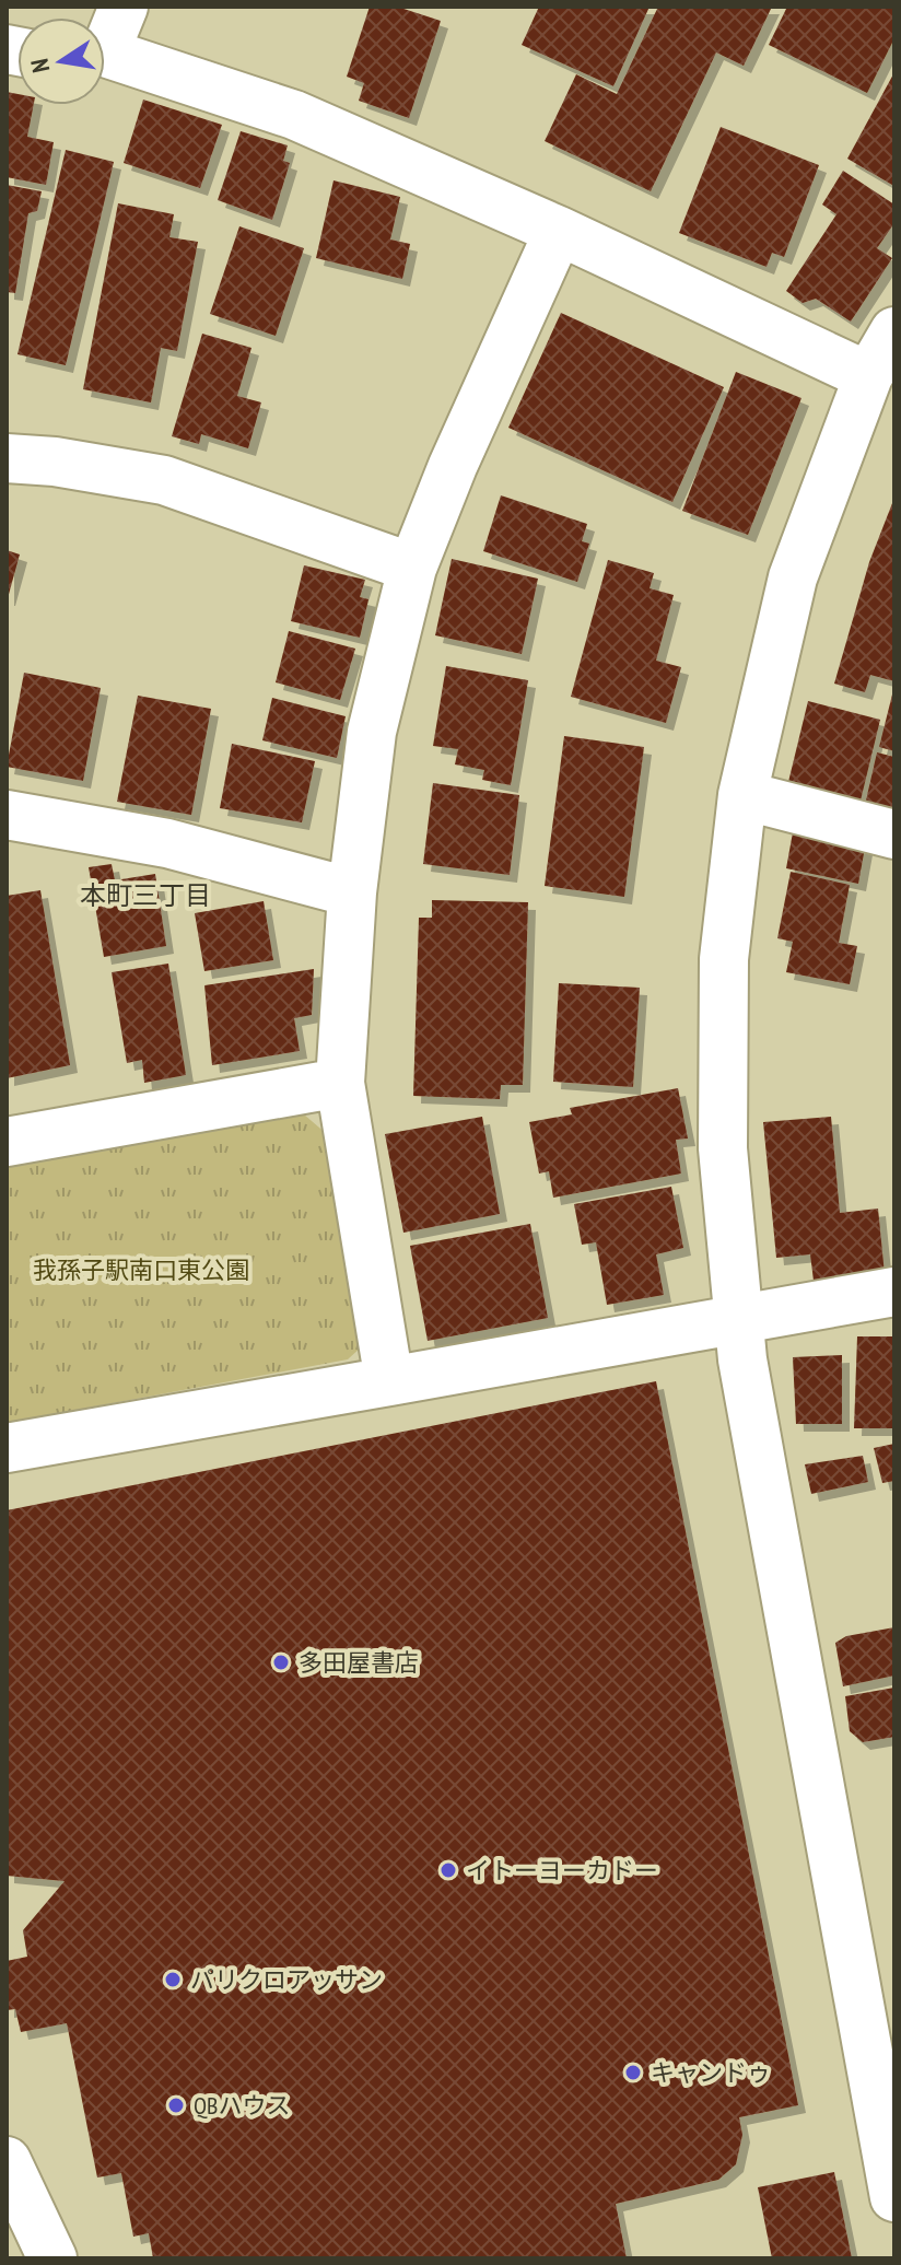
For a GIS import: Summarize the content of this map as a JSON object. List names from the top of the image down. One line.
{"districts":["本町三丁目"],"parks":["我孫子駅南口東公園"],"places":["多田屋書店","イトーヨーカドー","パリクロアッサン","キャンドゥ","QBハウス"],"north":"left"}
